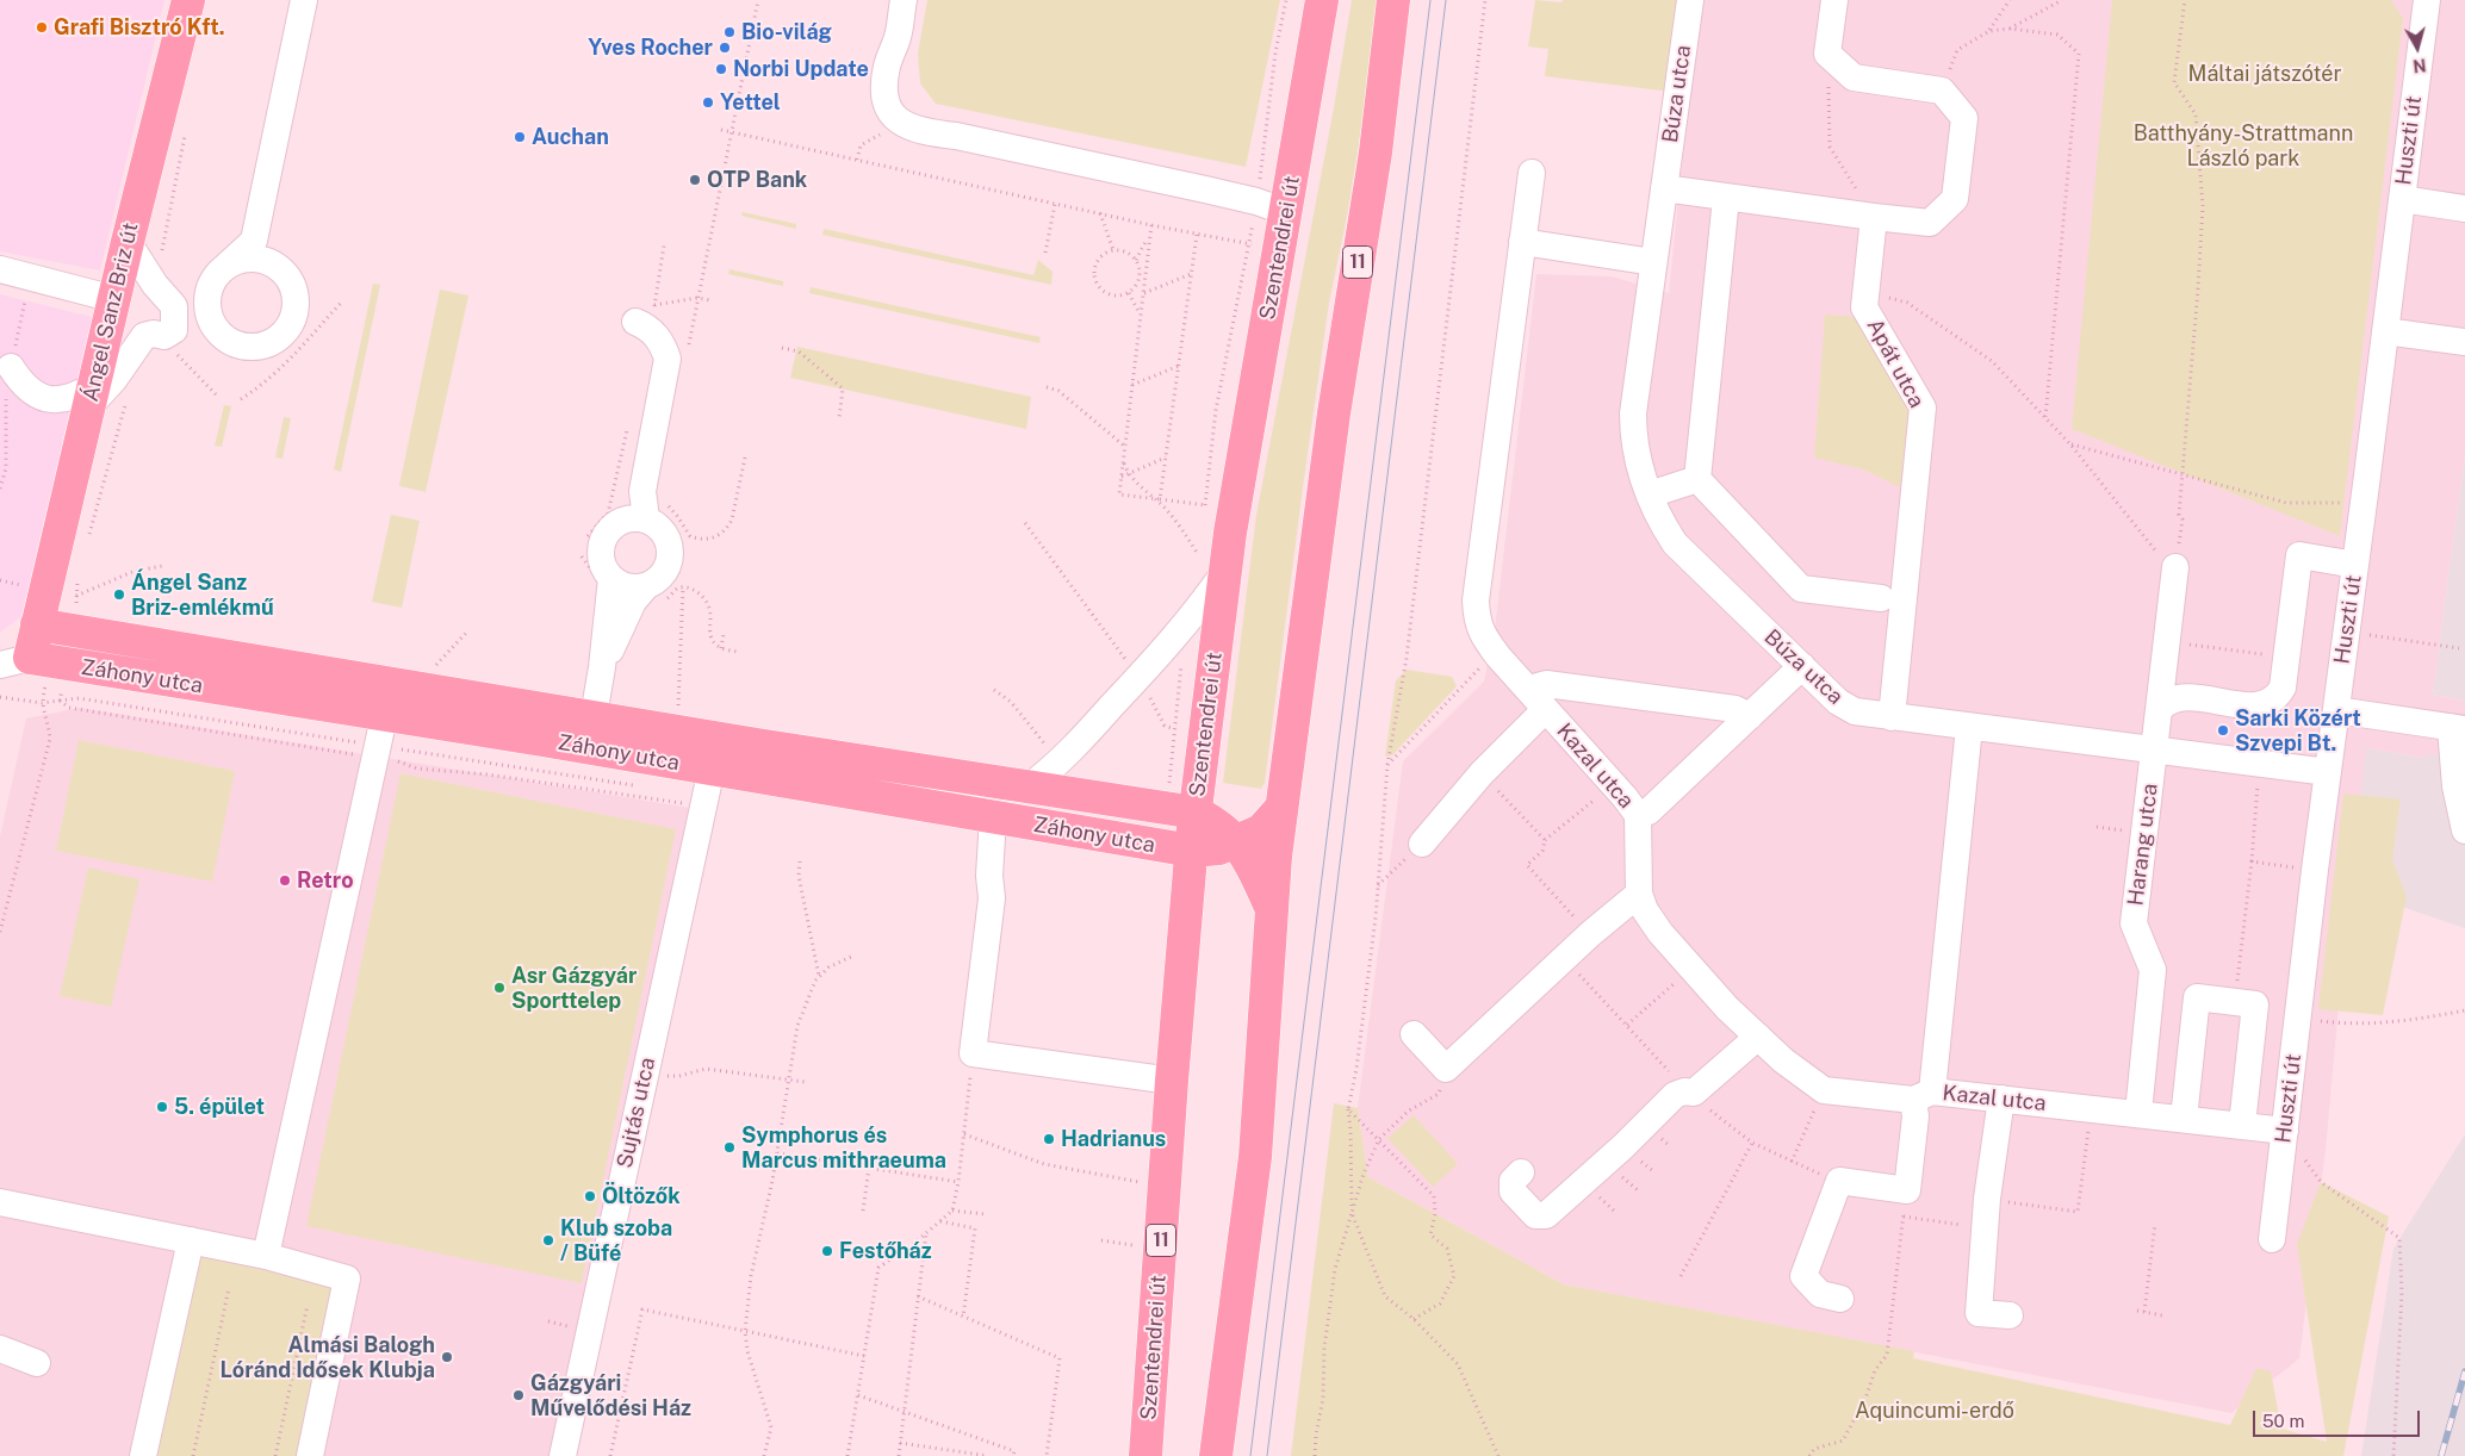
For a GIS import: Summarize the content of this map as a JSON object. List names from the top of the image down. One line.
{"streets":{"main road":["Szentendrei út","11","Ángel Sanz Briz út","Záhony utca"],"street":["Búza utca","Huszti út","Apát utca","Kazal utca","Harang utca","Sujtás utca"]},"crossings":[["Búza utca","Huszti út"],["Búza utca","Apát utca"],["Búza utca","Harang utca"],["Huszti út","Kazal utca"],["Szentendrei út","Záhony utca"],["11","Záhony utca"],["Ángel Sanz Briz út","Záhony utca"],["Záhony utca","Sujtás utca"],["Kazal utca","Harang utca"]],"parks":["Máltai játszótér","Batthyány-Strattmann László park","Aquincumi-erdő"],"places":["Grafi Bisztró Kft.","Bio-világ","Yves Rocher","Norbi Update","Yettel","Auchan","OTP Bank","Ángel Sanz Briz-emlékmű","Sarki Közért Szvepi Bt.","Retro","Asr Gázgyár Sporttelep","5. épület","Hadrianus","Symphorus és Marcus mithraeuma","Öltözők","Klub szoba / Büfé","Festőház","Almási Balogh Lóránd Idősek Klubja","Gázgyári Művelődési Ház"],"scale_bar":"50 m","north":"bottom"}
